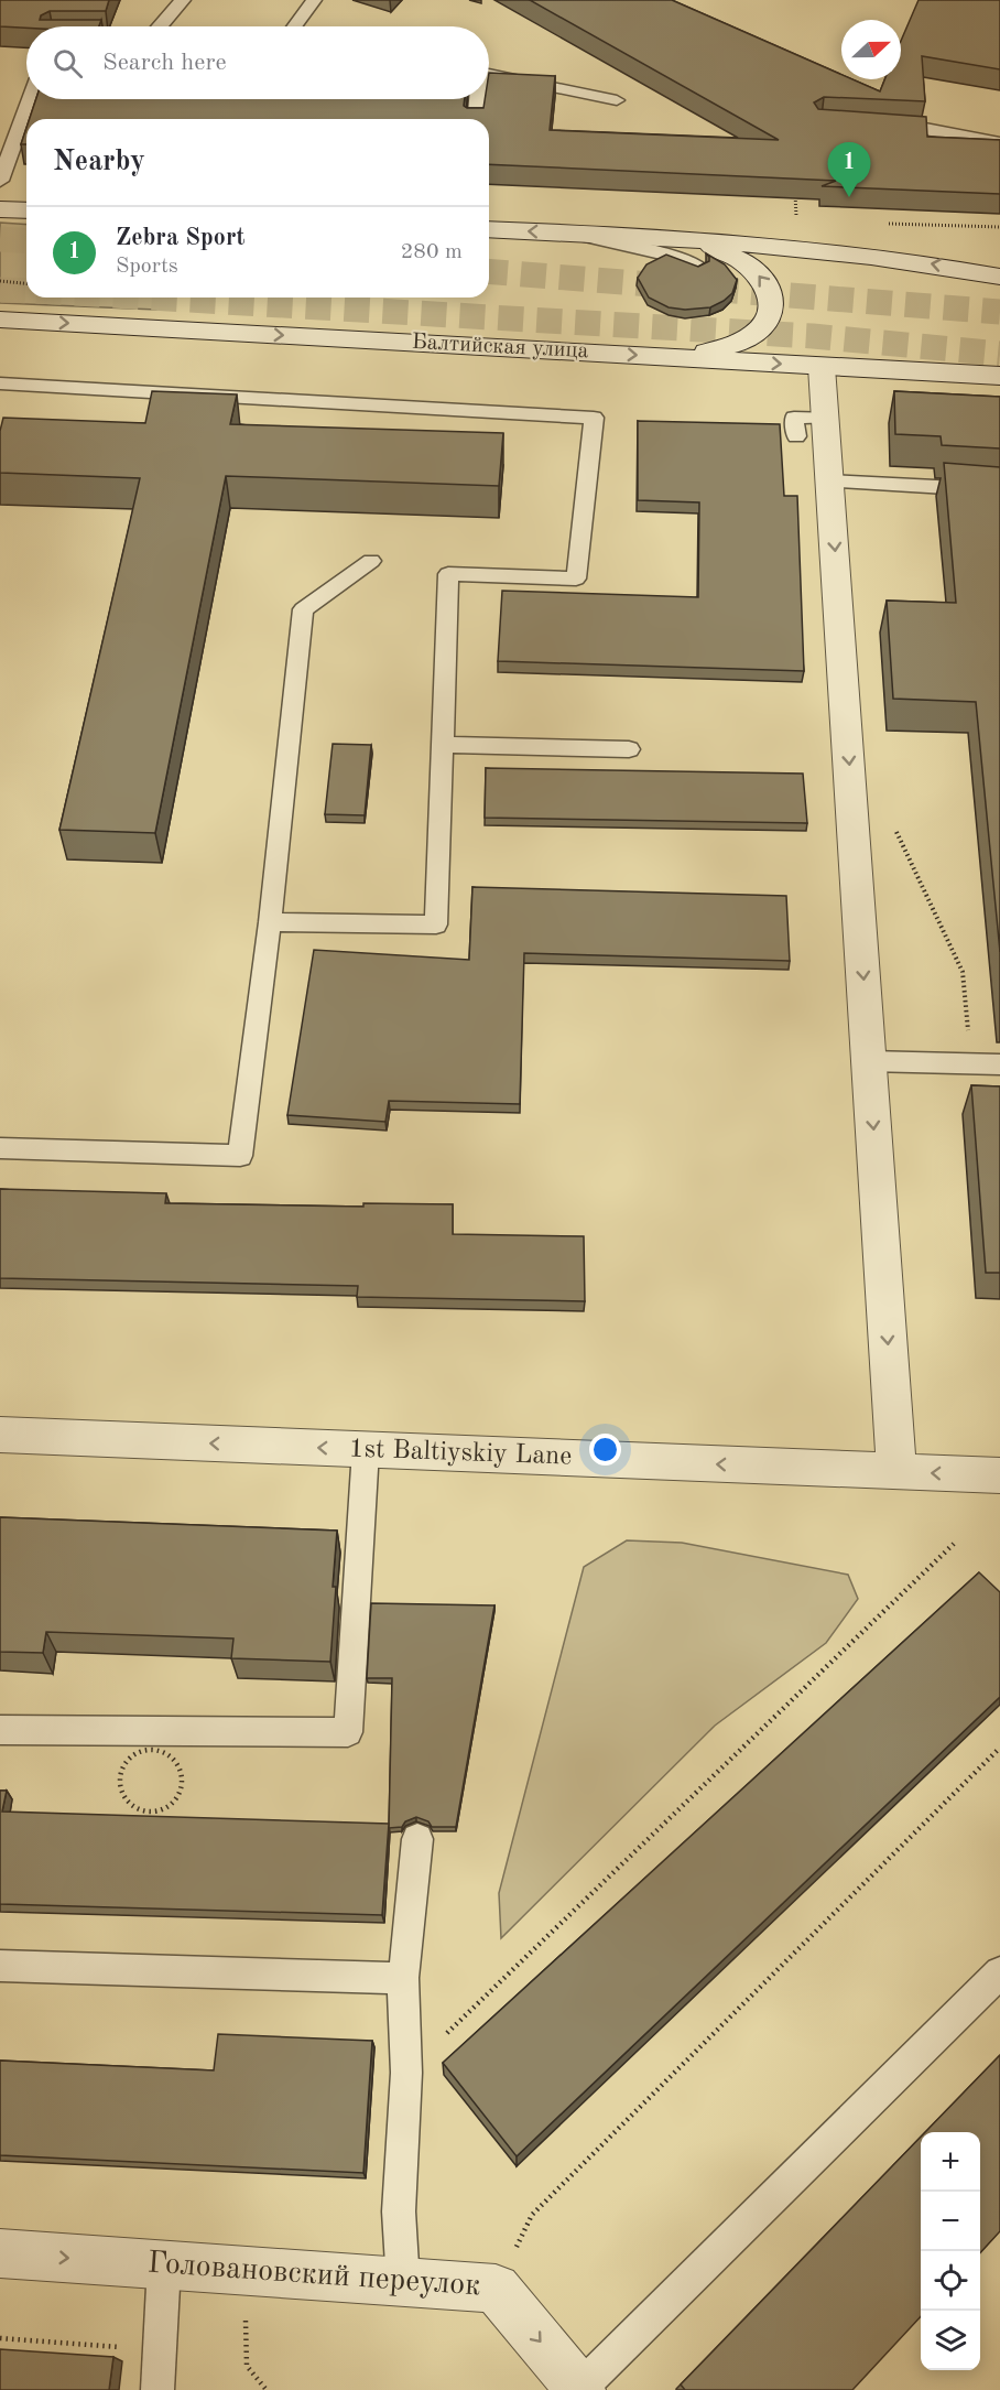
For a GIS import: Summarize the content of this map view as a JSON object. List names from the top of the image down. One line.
{"streets":{"street":["Балтийская улица","1st Baltiyskiy Lane","Головановский переулок"]},"one_way":["1st Baltiyskiy Lane","Головановский переулок"],"north":"right","page":{"search":"Search here","heading":"Nearby","pins":"1","list":[{"mark":"1","name":"Zebra Sport","note":"Sports","value":"280 m"}],"map_buttons":["+","−"]}}
